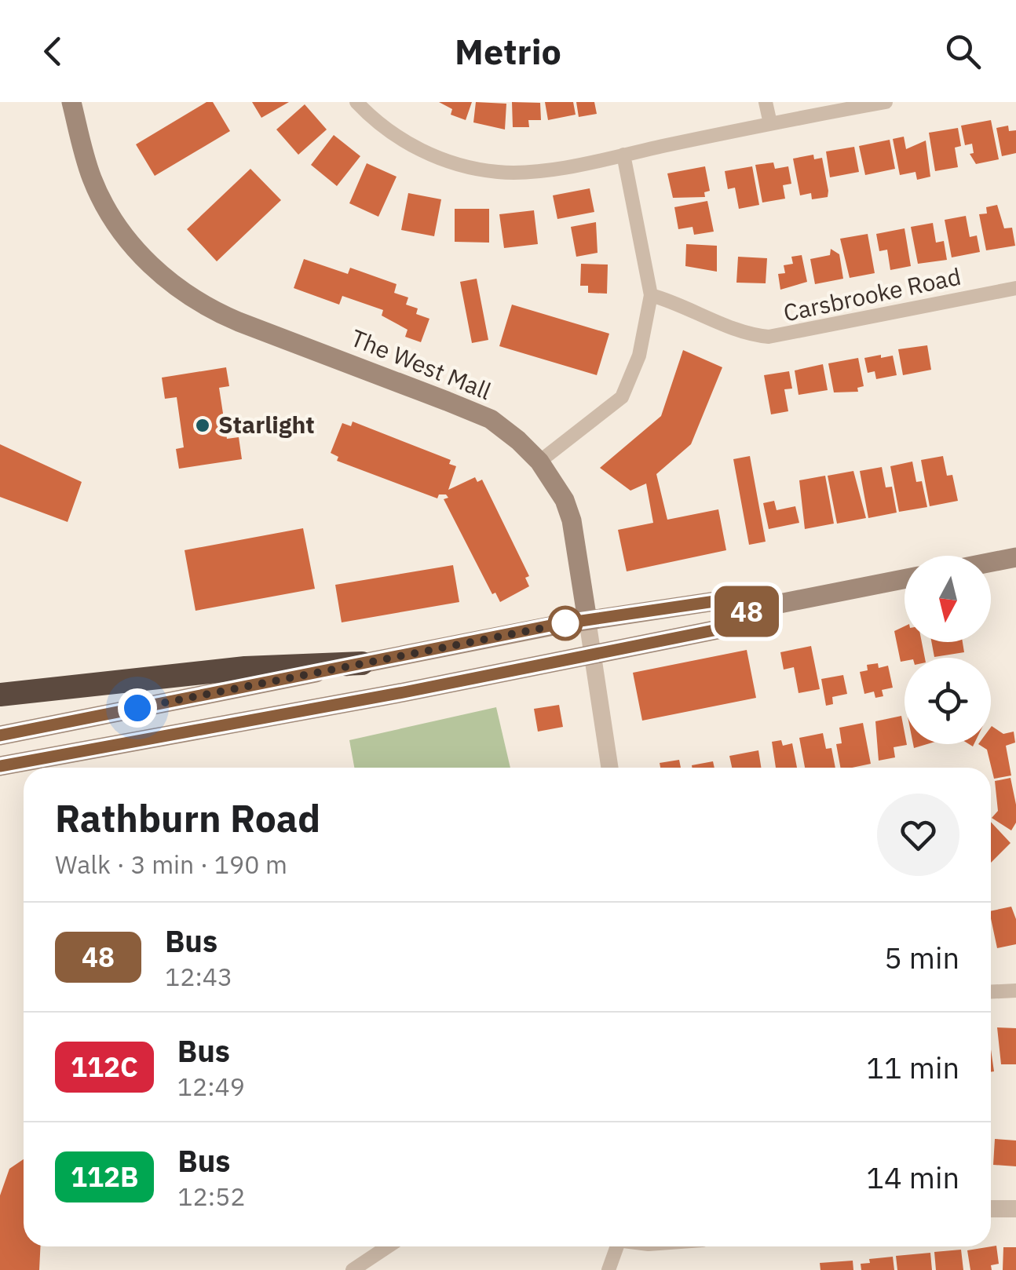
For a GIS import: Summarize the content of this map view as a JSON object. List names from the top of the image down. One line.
{"streets":{"main road":["The West Mall"],"street":["Carsbrooke Road"]},"places":["Starlight"],"lines":["bus line 48"],"north":"bottom","page":{"header":"Metrio","on_map":"48","heading":["Rathburn Road","Walk · 3 min · 190 m"],"list":[{"mark":"48","name":"Bus","note":"12:43","value":"5 min"},{"mark":"112C","name":"Bus","note":"12:49","value":"11 min"},{"mark":"112B","name":"Bus","note":"12:52","value":"14 min"}]}}
